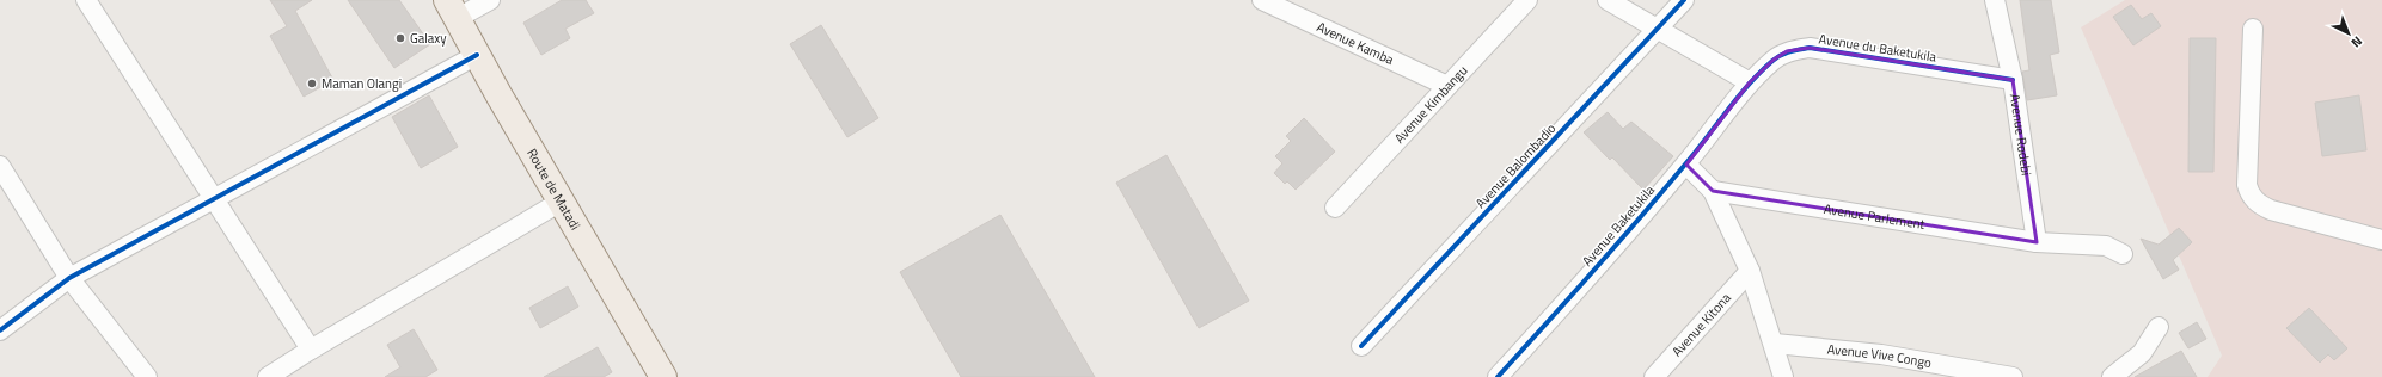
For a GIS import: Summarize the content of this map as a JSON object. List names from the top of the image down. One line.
{"streets":{"main road":["Route de Matadi"],"street":["Avenue Kamba","Avenue du Baketukila","Avenue Kimbangu","Avenue Rodebi","Avenue Balombadio","Avenue Parlement","Avenue Baketukila","Avenue Kitona","Avenue Vive Congo"]},"crossings":[["Avenue Kamba","Avenue Kimbangu"],["Avenue du Baketukila","Avenue Rodebi"],["Avenue du Baketukila","Avenue Baketukila"],["Avenue Rodebi","Avenue Parlement"]],"places":["Galaxy","Maman Olangi"],"north":"bottom right"}
